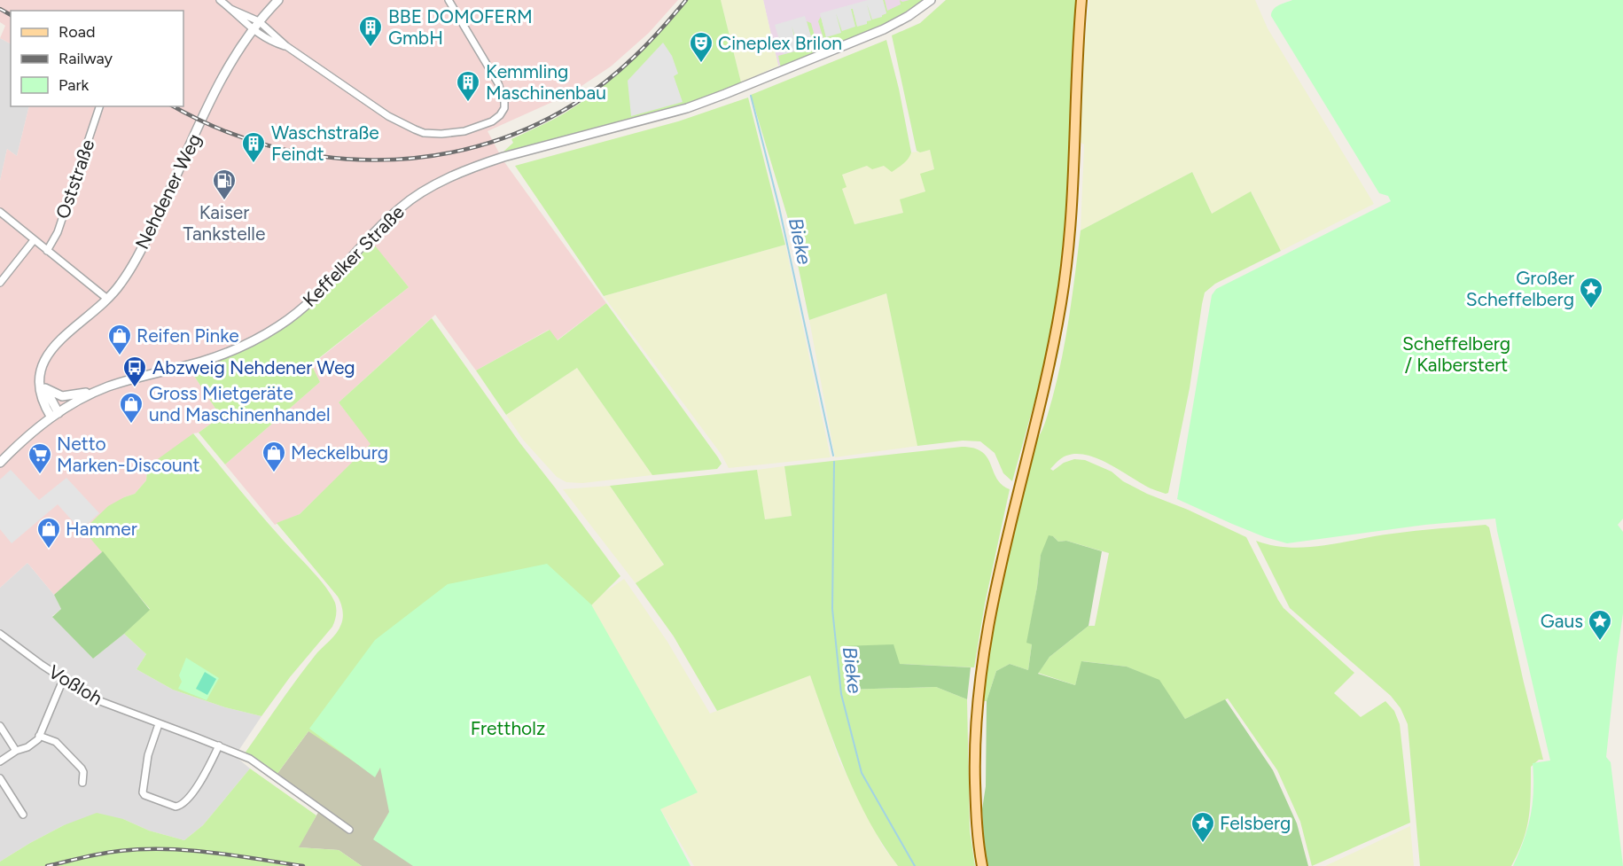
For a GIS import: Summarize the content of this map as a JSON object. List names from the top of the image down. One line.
{"streets":{"street":["Oststraße","Nehdener Weg","Keffelker Straße","Voßloh"]},"water":["Bieke"],"parks":["Scheffelberg / Kalberstert","Frettholz"],"places":{"building":["BBE DOMOFERM GmbH","Kemmling Maschinenbau","Waschstraße Feindt"],"theatre":["Cineplex Brilon"],"fuel station":["Kaiser Tankstelle"],"place":["Großer Scheffelberg","Gaus","Felsberg"],"shop":["Reifen Pinke","Gross Mietgeräte und Maschinenhandel","Meckelburg","Hammer"],"bus stop":["Abzweig Nehdener Weg"],"supermarket":["Netto Marken-Discount"]},"legend":["Road","Railway","Park"]}
